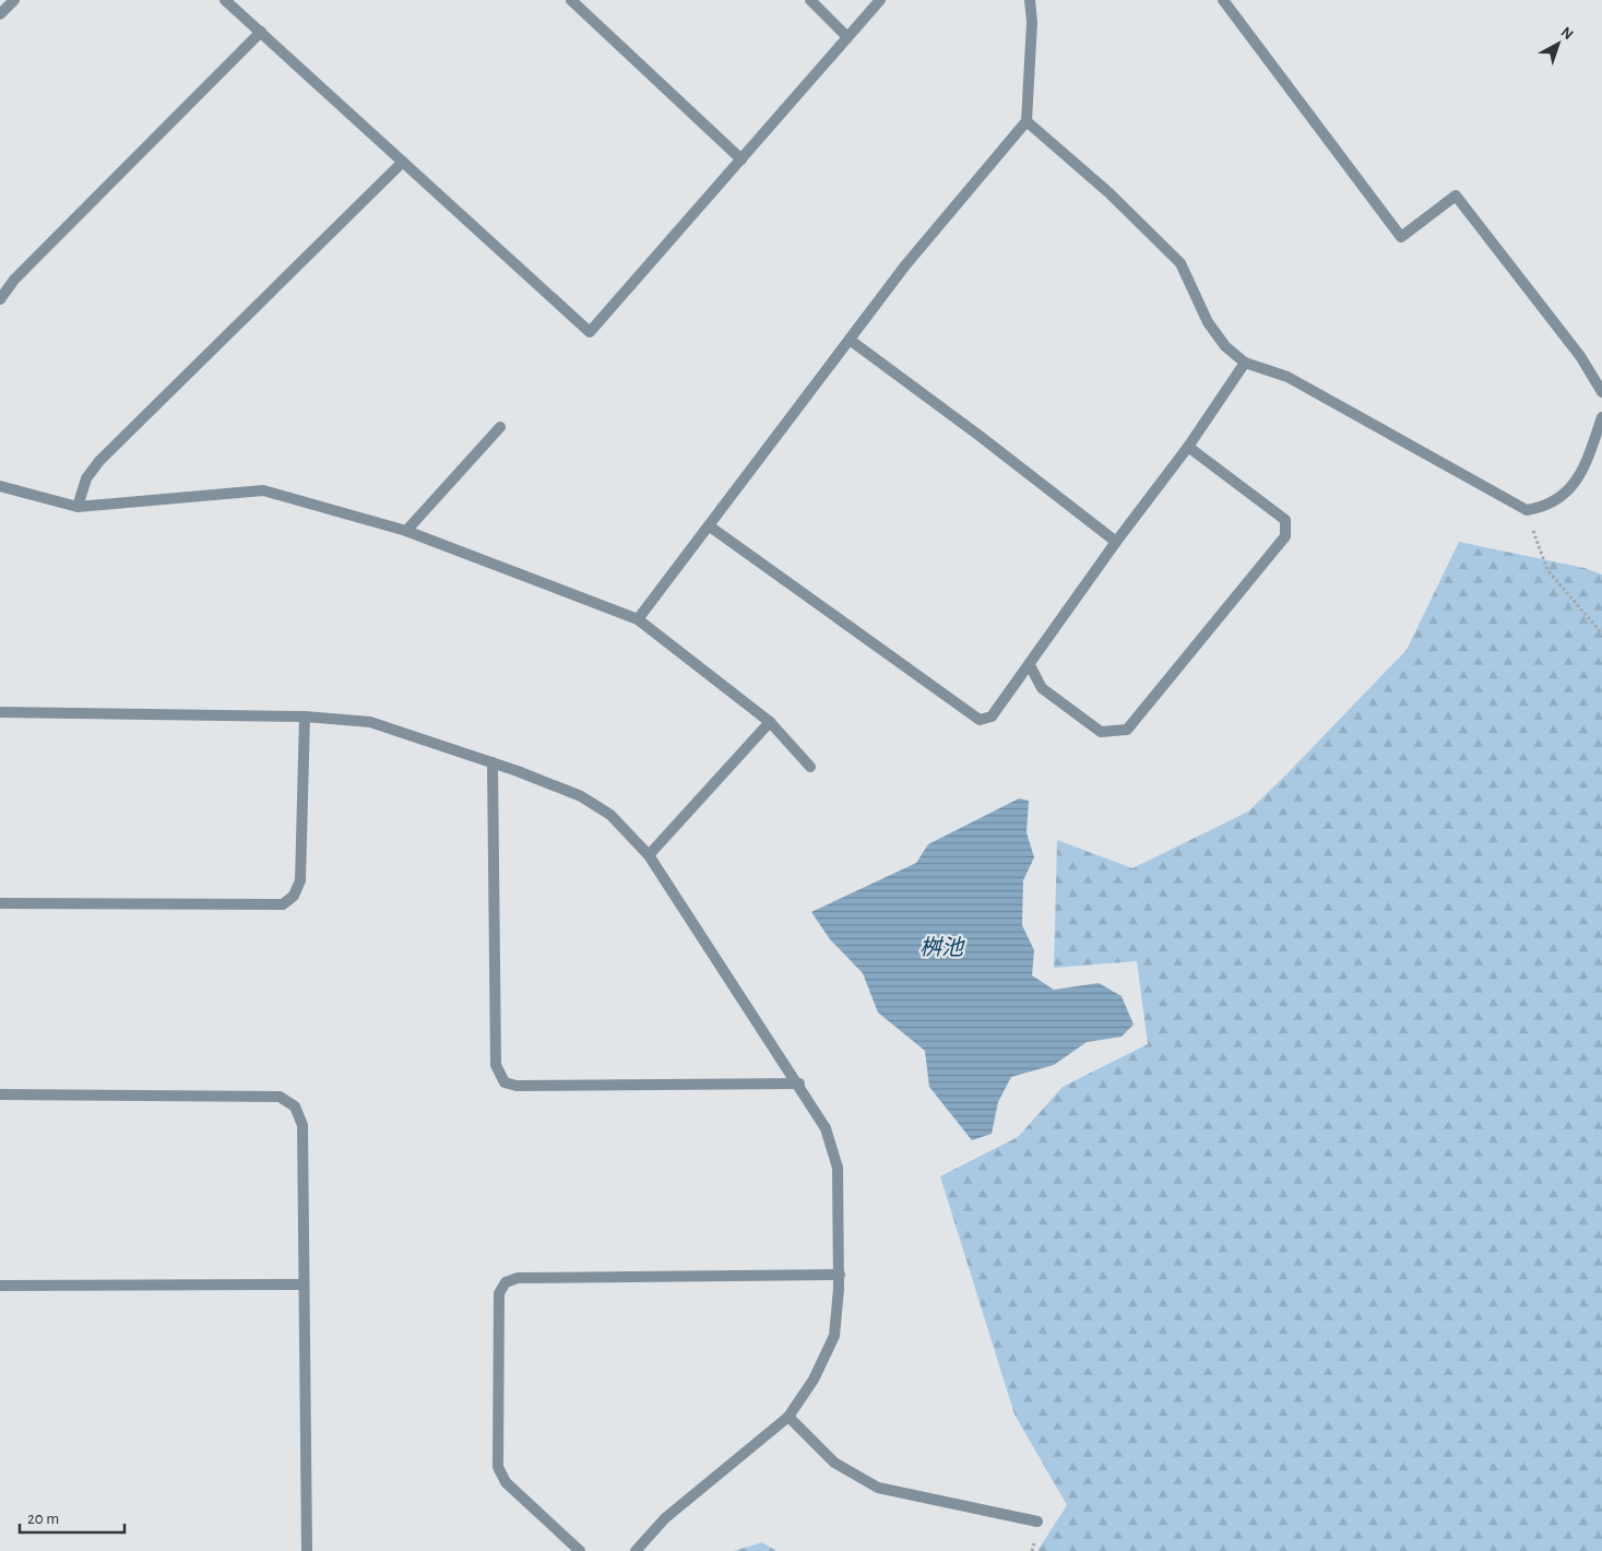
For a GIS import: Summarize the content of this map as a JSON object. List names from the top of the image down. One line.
{"water":["桝池"],"scale_bar":"20 m","north":"top right"}
